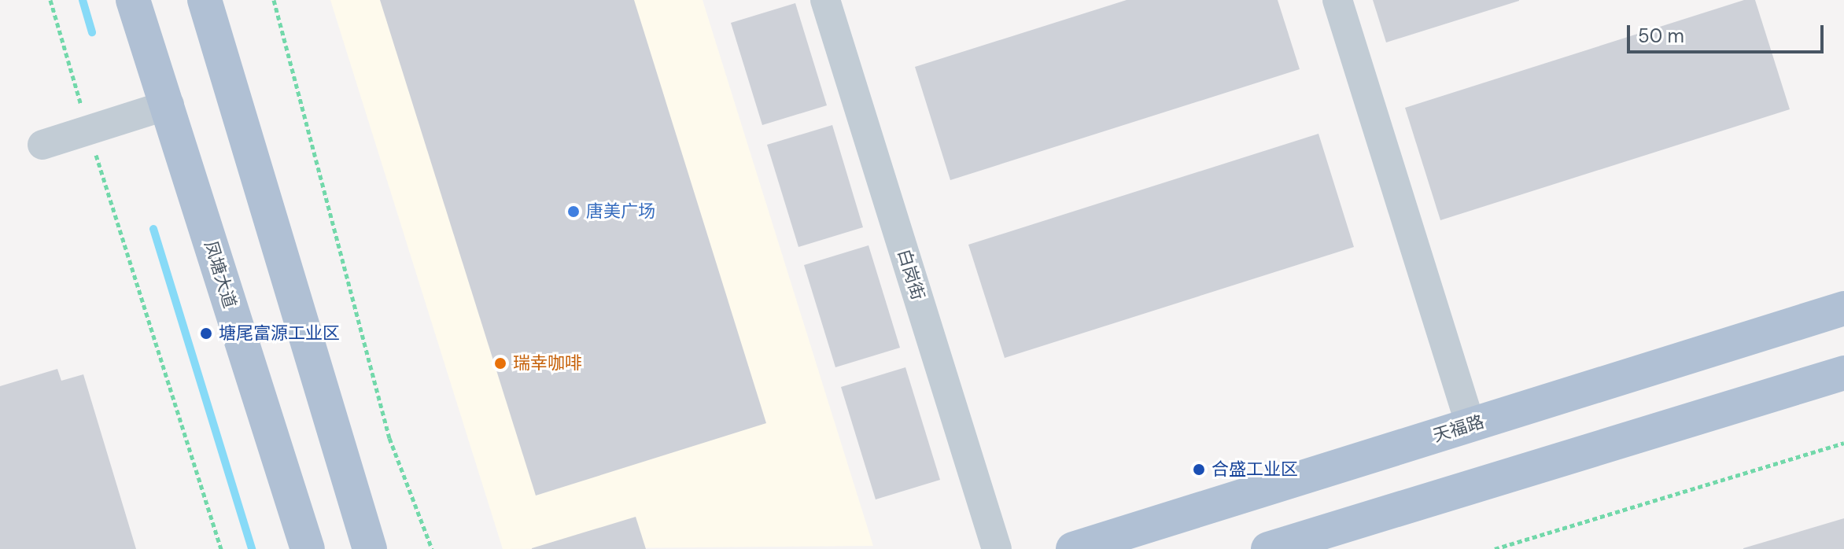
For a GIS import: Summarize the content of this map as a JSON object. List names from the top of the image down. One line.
{"streets":{"main road":["凤塘大道","天福路"],"street":["白岗街"]},"places":["唐美广场","塘尾富源工业区","瑞幸咖啡","合盛工业区"],"scale_bar":"50 m"}
